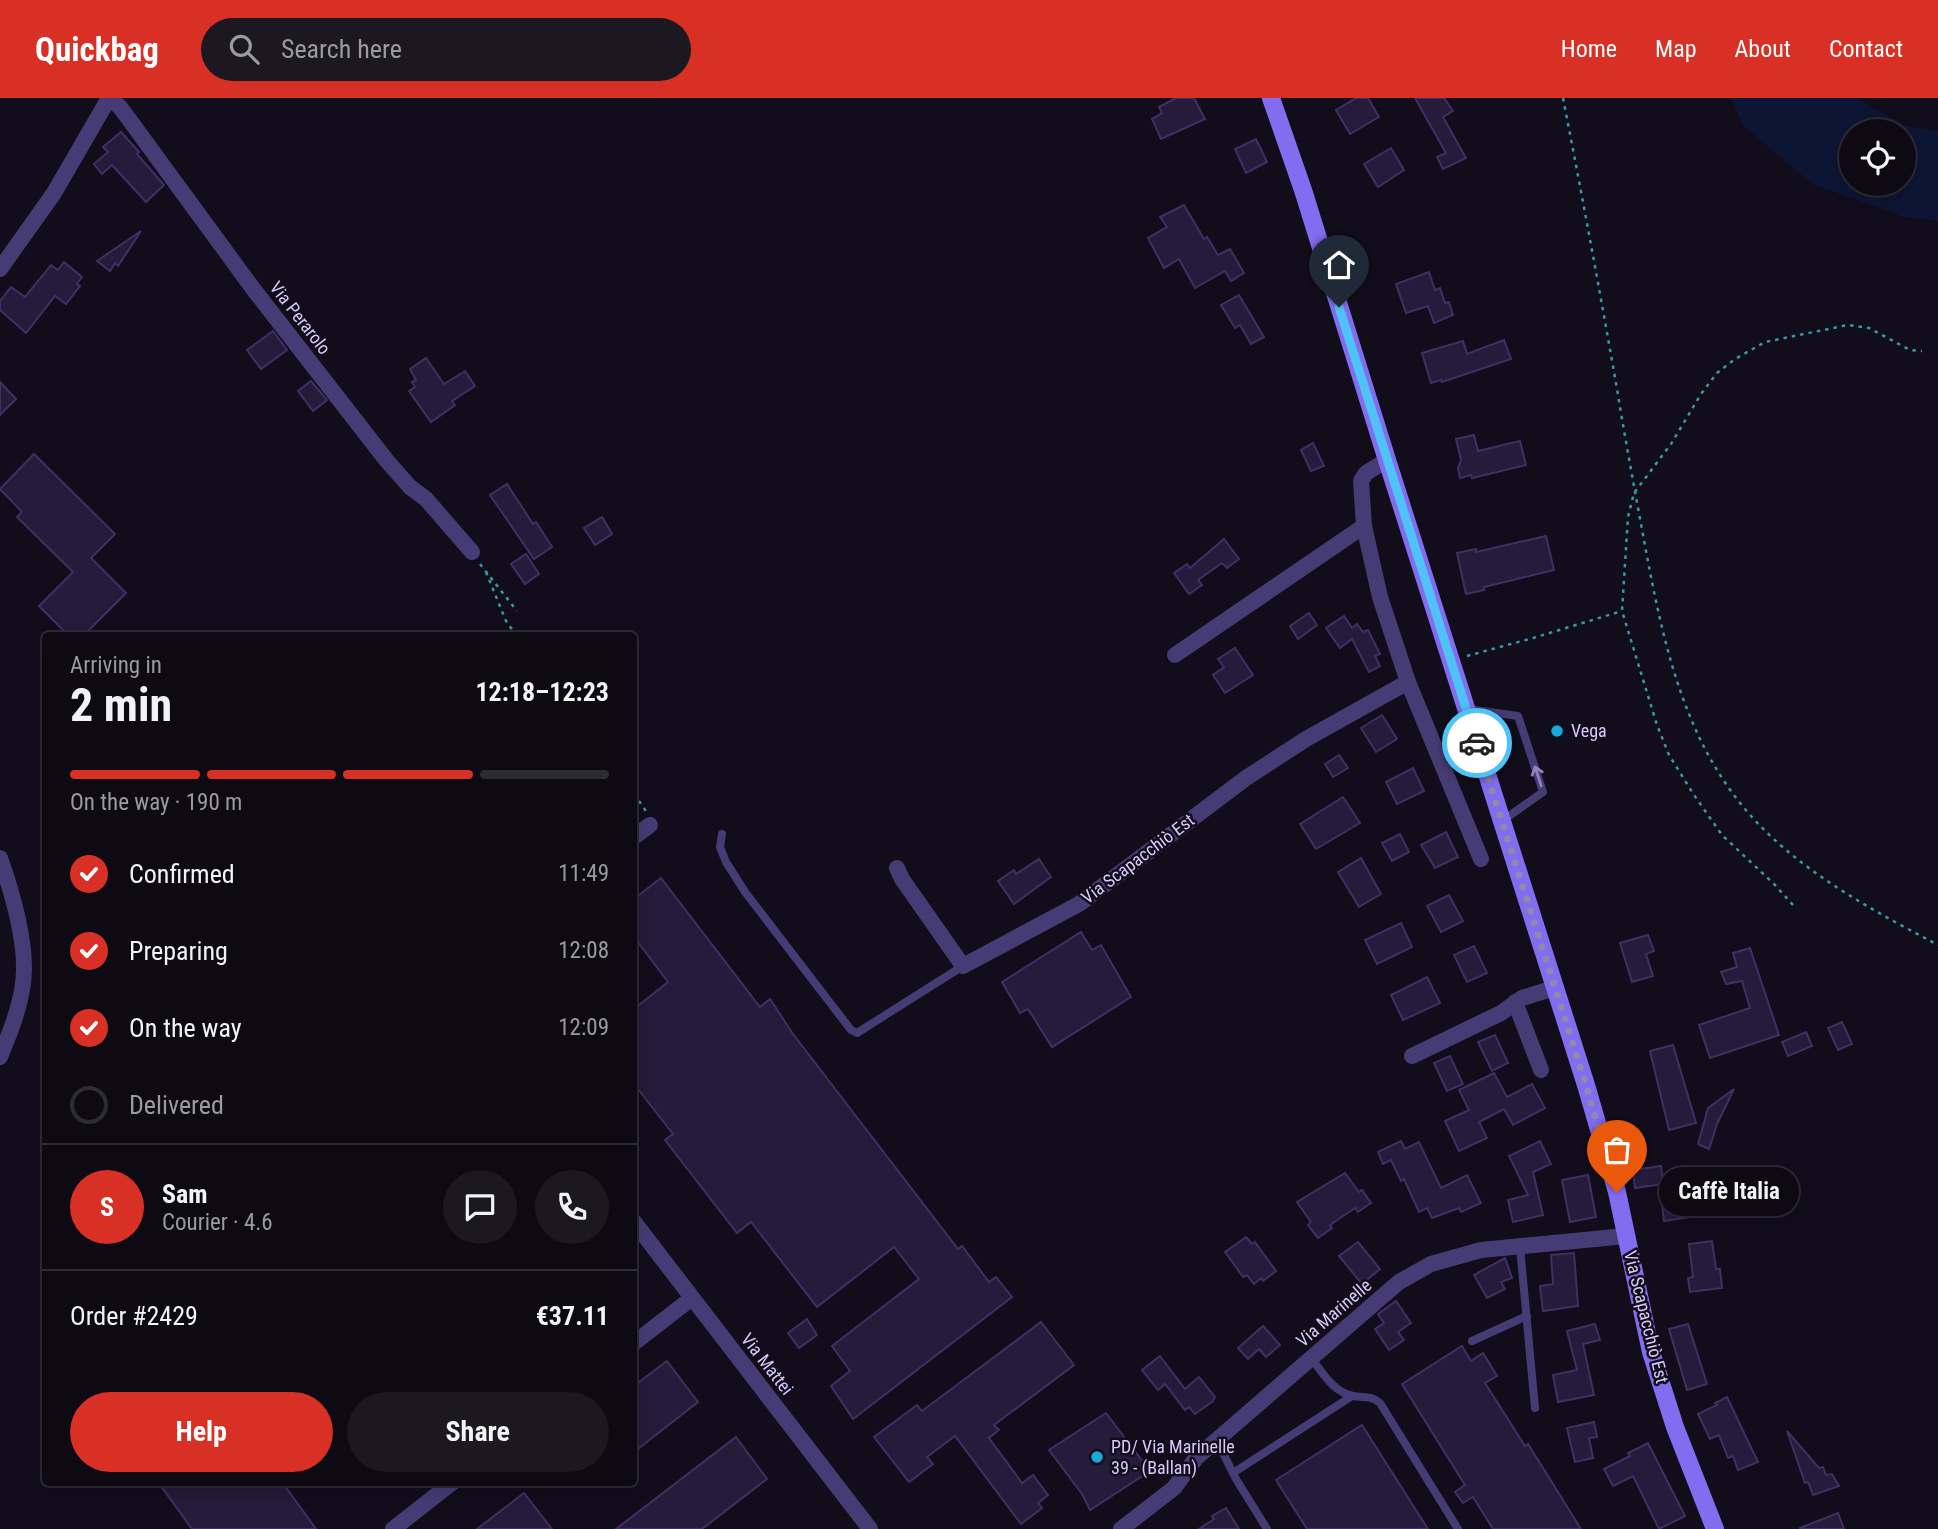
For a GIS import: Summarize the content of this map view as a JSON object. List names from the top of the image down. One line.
{"streets":{"main road":["Via Scapacchiò Est"],"street":["Via Perarolo","Via Marinelle","Via Mattei"]},"crossings":[["Via Scapacchiò Est","Via Marinelle"]],"places":["Vega","Caffè Italia","PD/ Via Marinelle 39 - (Ballan)"],"page":{"header":"Quickbag","search":"Search here","nav":["Home","Map","About","Contact"],"heading":["2 min","Arriving in","12:18–12:23"],"panel":["Sam","Courier · 4.6","Order #2429","€37.11"],"bar":"On the way · 190 m","list":[["Confirmed","11:49"],["Preparing","12:08"],["On the way","12:09"],"Delivered"],"bubble":"Caffè Italia","round":"S","buttons":["Help","Share"]}}
